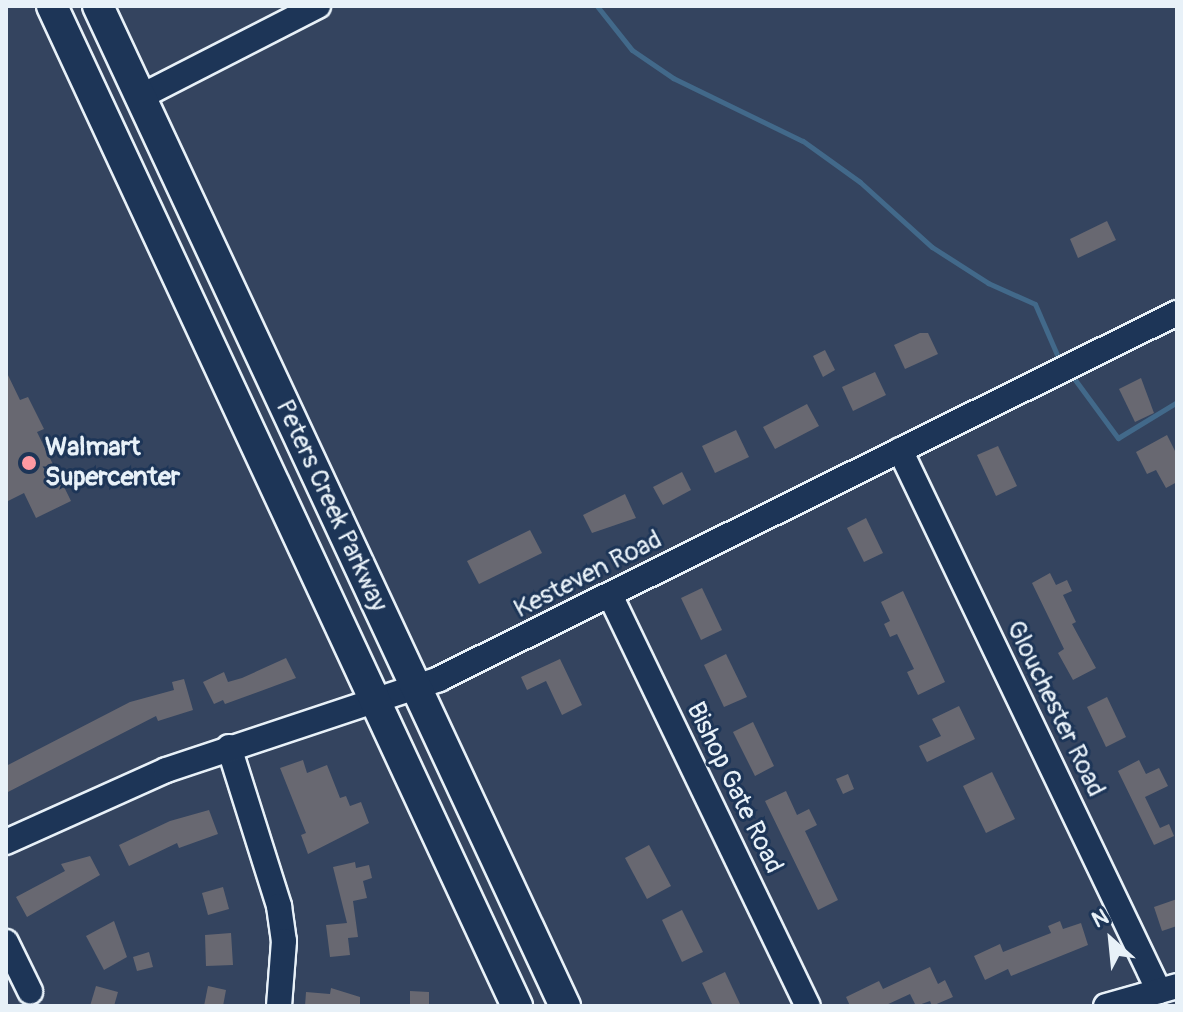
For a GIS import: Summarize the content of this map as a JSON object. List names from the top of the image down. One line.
{"streets":{"main road":["Peters Creek Parkway"],"street":["Kesteven Road","Glouchester Road","Bishop Gate Road"]},"crossings":[["Peters Creek Parkway","Kesteven Road"],["Kesteven Road","Glouchester Road"],["Kesteven Road","Bishop Gate Road"]],"places":["Walmart Supercenter"],"north":"top left"}
